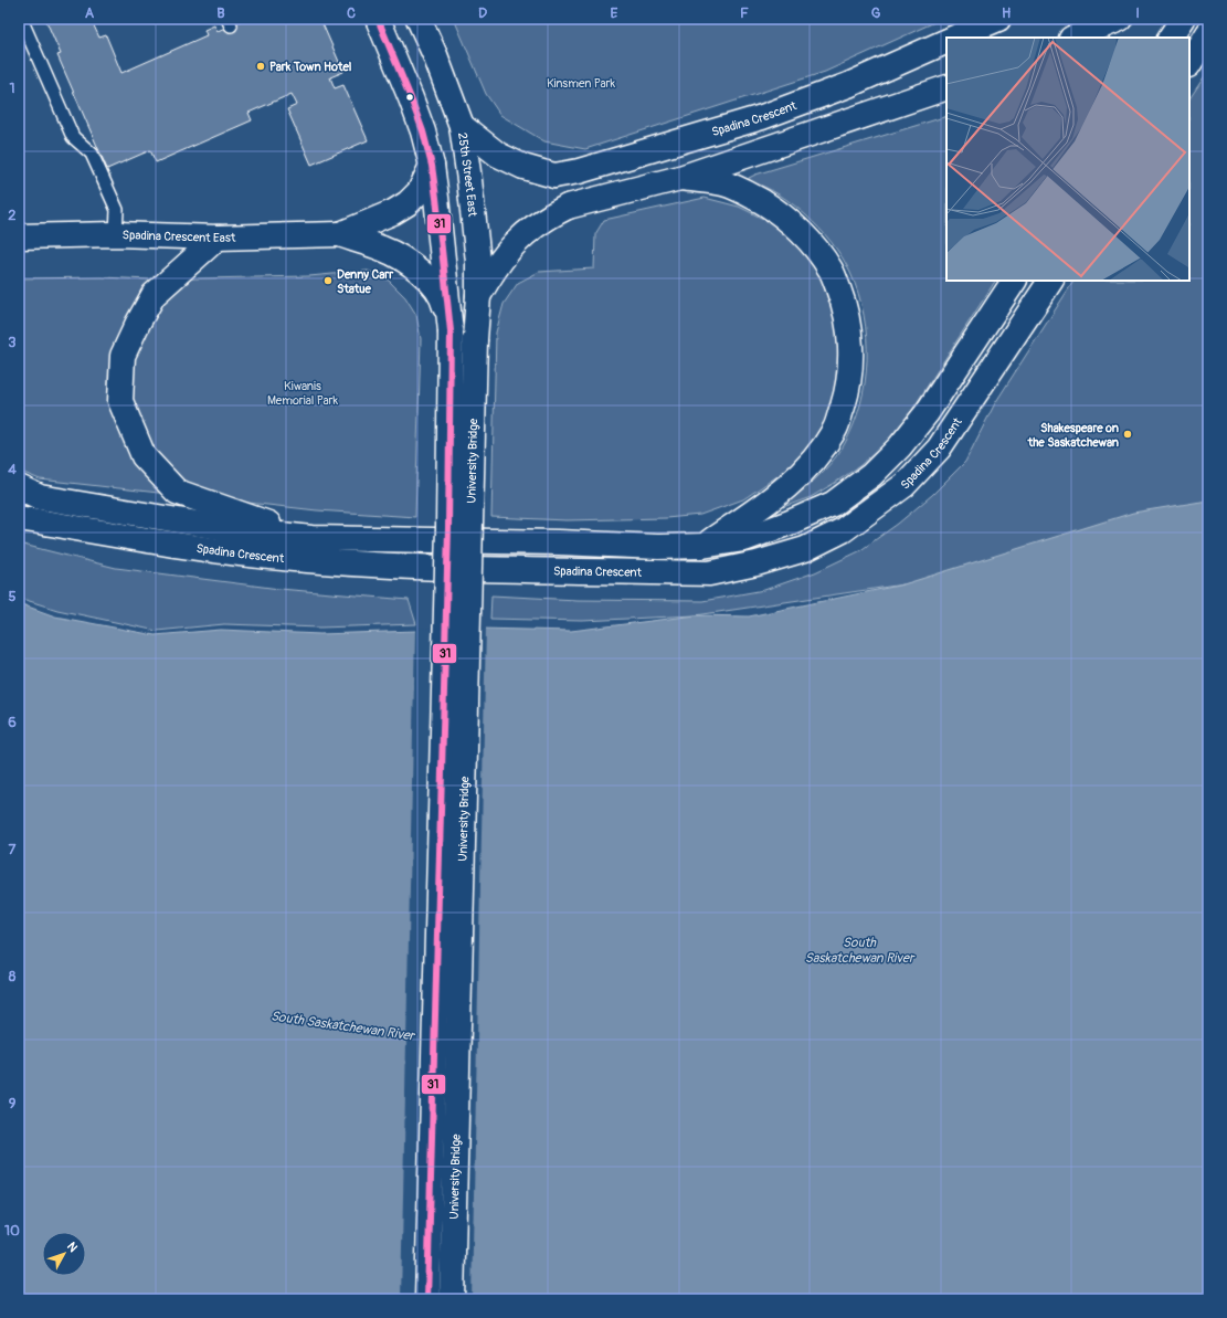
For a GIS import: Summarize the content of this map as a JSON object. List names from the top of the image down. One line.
{"streets":{"street":["Spadina Crescent","25th Street East","Spadina Crescent East","University Bridge"]},"crossings":[["Spadina Crescent","25th Street East"],["25th Street East","University Bridge"]],"water":["South Saskatchewan River"],"parks":["Kinsmen Park","Kiwanis Memorial Park"],"places":["Park Town Hotel","Denny Carr Statue","Shakespeare on the Saskatchewan"],"lines":["transit line 31"],"north":"top right","grid":{"columns":["A","B","C","D","E","F","G","H","I"],"rows":["1","2","3","4","5","6","7","8","9","10"]}}
